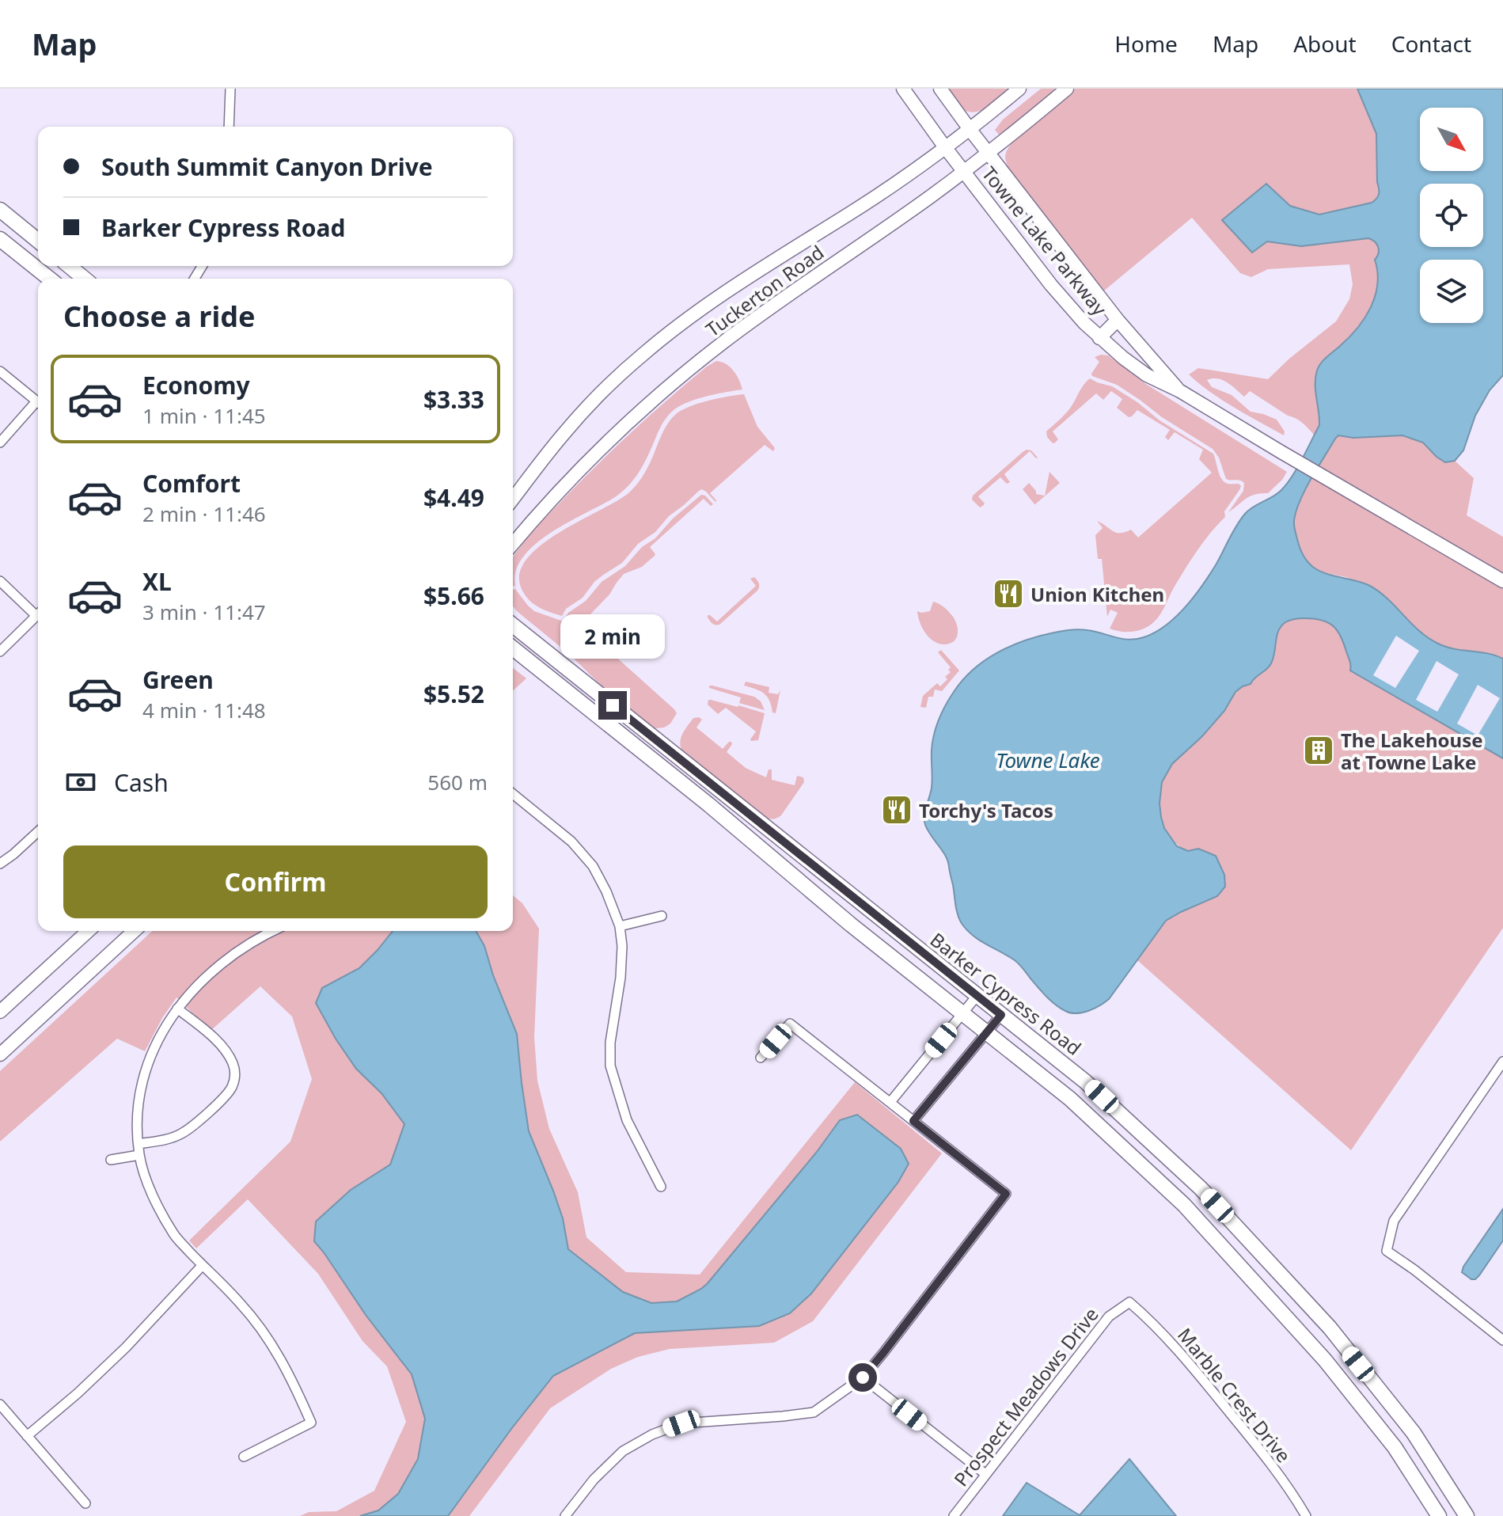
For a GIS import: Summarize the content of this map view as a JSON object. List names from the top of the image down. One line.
{"streets":{"main road":["Towne Lake Parkway","Tuckerton Road","Barker Cypress Road"],"street":["Marble Crest Drive","Prospect Meadows Drive"]},"crossings":[["Towne Lake Parkway","Tuckerton Road"],["Marble Crest Drive","Prospect Meadows Drive"]],"water":["Towne Lake"],"places":{"restaurant":["Union Kitchen","Torchy's Tacos"],"building":["The Lakehouse at Towne Lake"]},"north":"bottom right","page":{"header":"Map","nav":["Home","Map","About","Contact"],"banner":["South Summit Canyon Drive","Barker Cypress Road"],"heading":"Choose a ride","list":[{"name":"Economy","note":"1 min · 11:45","value":"$3.33"},{"name":"Comfort","note":"2 min · 11:46","value":"$4.49"},{"name":"XL","note":"3 min · 11:47","value":"$5.66"},{"name":"Green","note":"4 min · 11:48","value":"$5.52"}],"bubble":"2 min","pay":["Cash","560 m"],"buttons":"Confirm"}}
